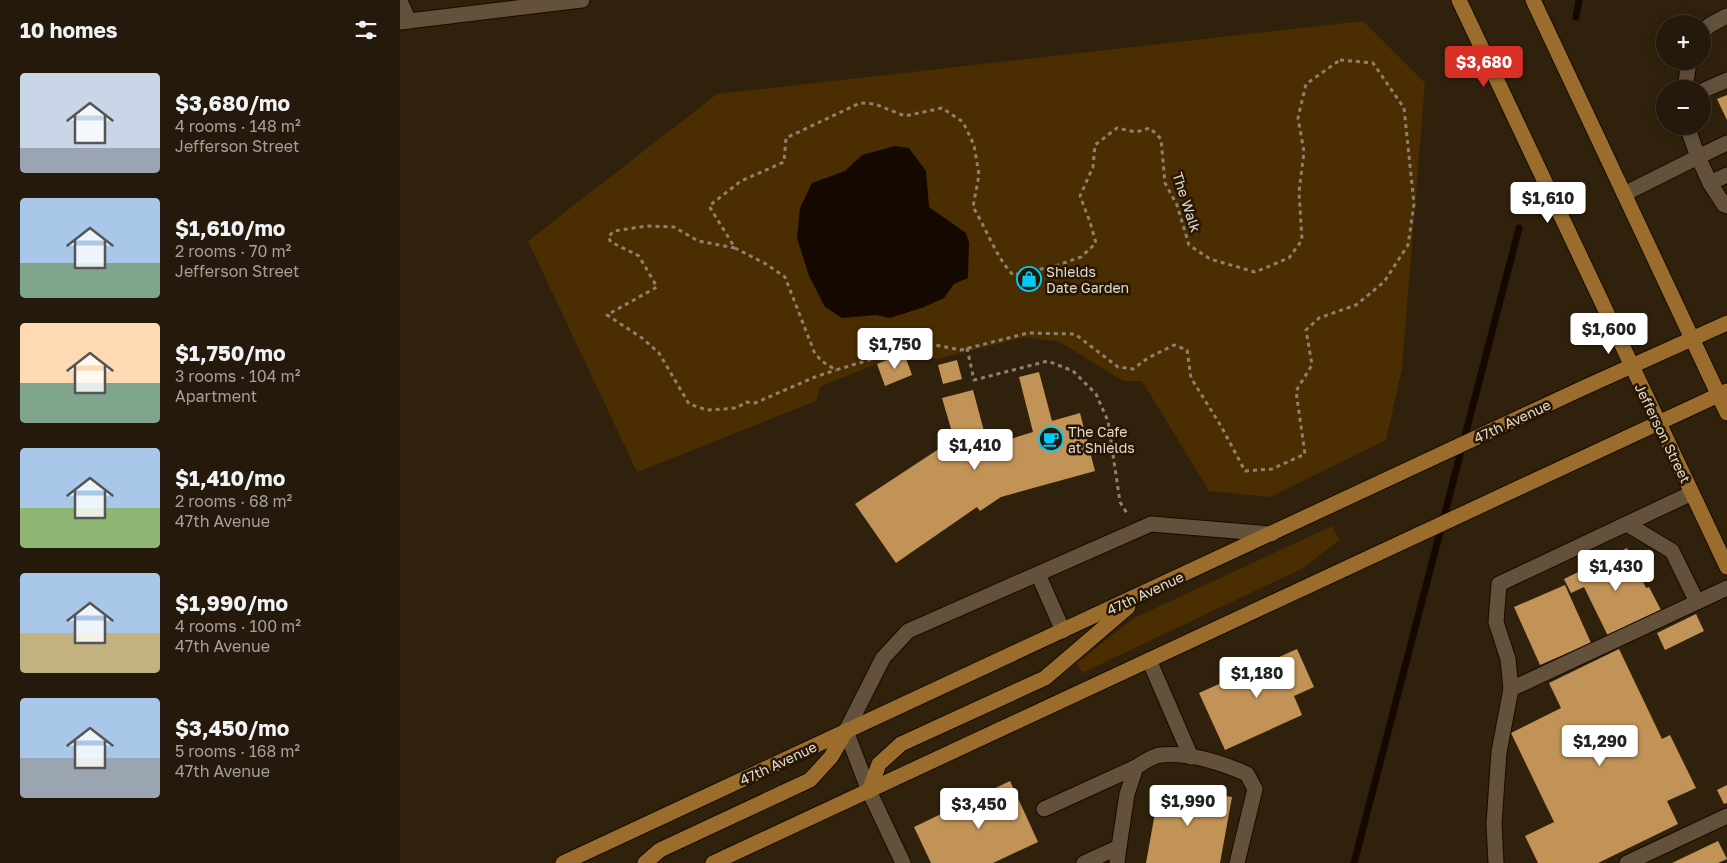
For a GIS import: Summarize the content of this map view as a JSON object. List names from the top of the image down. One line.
{"streets":{"main road":["47th Avenue","Jefferson Street"],"path":["The Walk"]},"crossings":[["47th Avenue","Jefferson Street"]],"places":{"shop":["Shields Date Garden"],"cafe":["The Cafe at Shields"]},"page":{"heading":"10 homes","map_buttons":["+","−"],"price":["$3,680","$1,610","$1,600","$1,750","$1,410","$1,430","$1,180","$1,290","$1,990","$3,450"],"list":[{"name":"$3,680/mo","note":"4 rooms · 148 m² · Jefferson Street"},{"name":"$1,610/mo","note":"2 rooms · 70 m² · Jefferson Street"},{"name":"$1,750/mo","note":"3 rooms · 104 m² · Apartment"},{"name":"$1,410/mo","note":"2 rooms · 68 m² · 47th Avenue"},{"name":"$1,990/mo","note":"4 rooms · 100 m² · 47th Avenue"},{"name":"$3,450/mo","note":"5 rooms · 168 m² · 47th Avenue"}]}}
